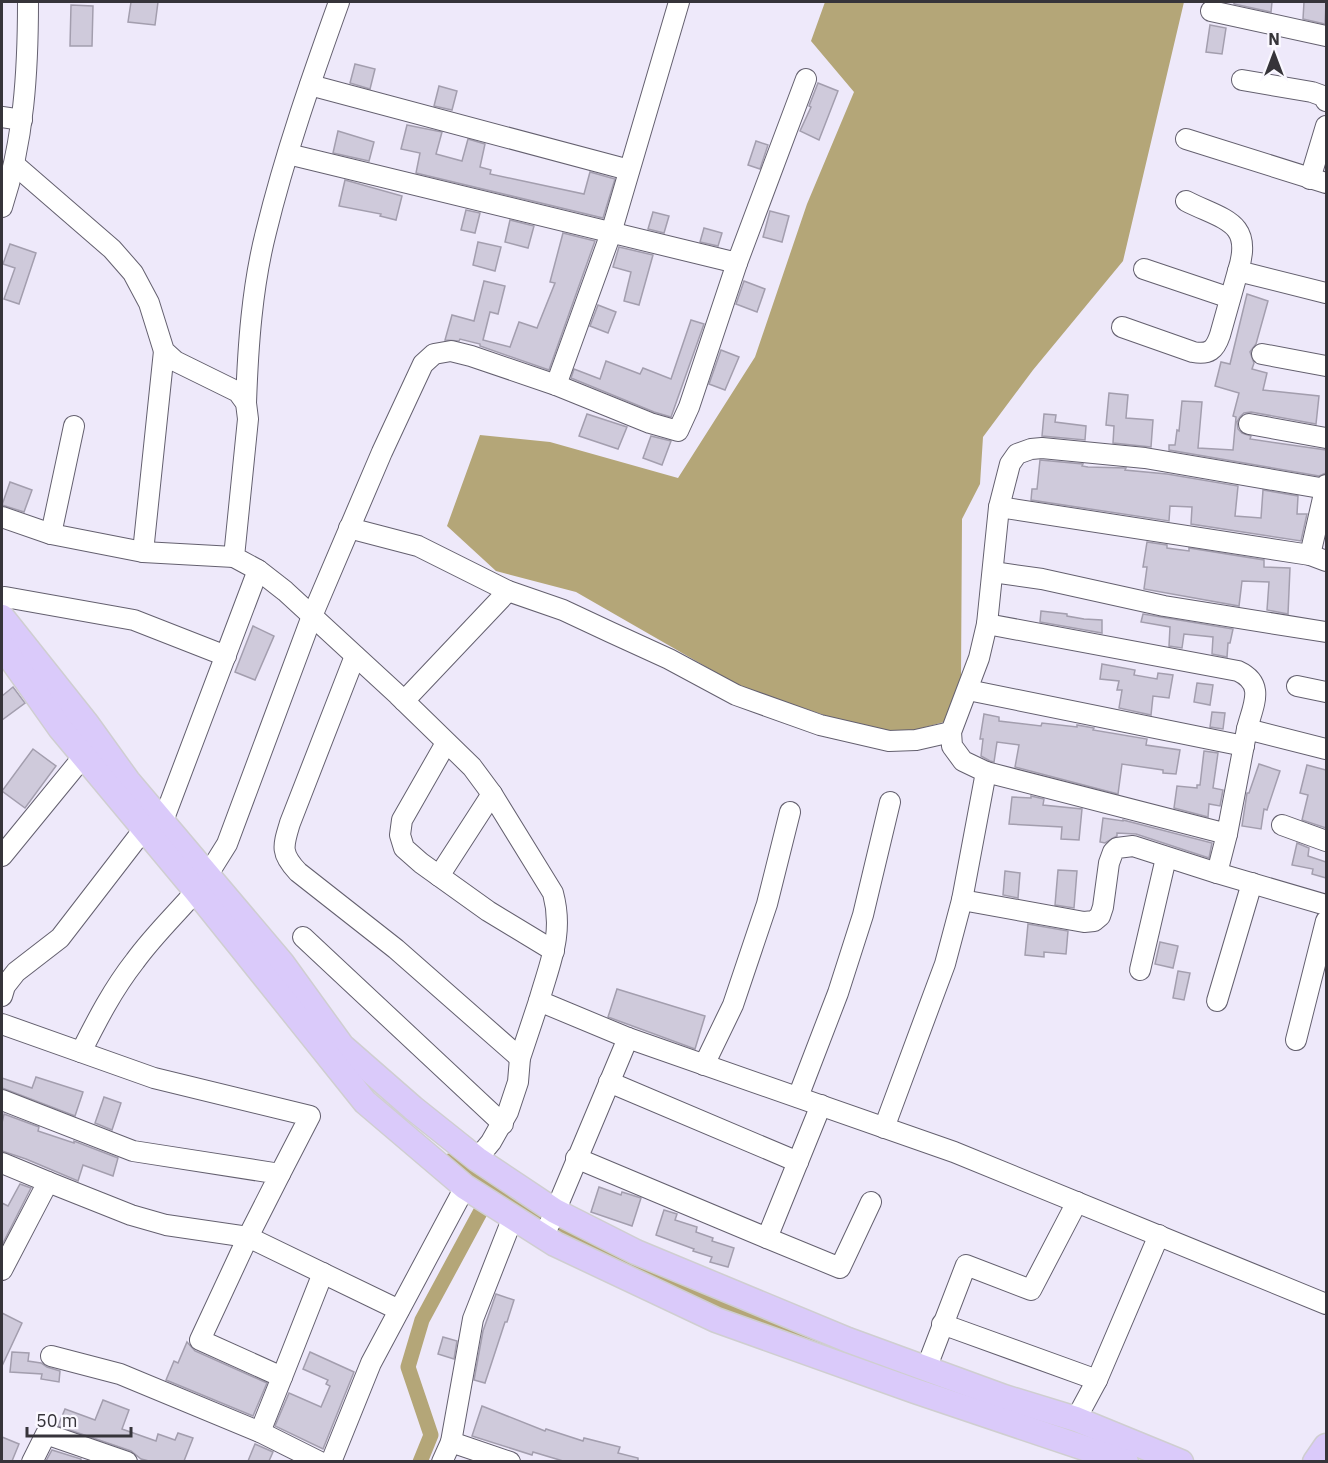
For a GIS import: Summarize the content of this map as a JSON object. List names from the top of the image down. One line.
{"scale_bar":"50 m","north":"top"}
